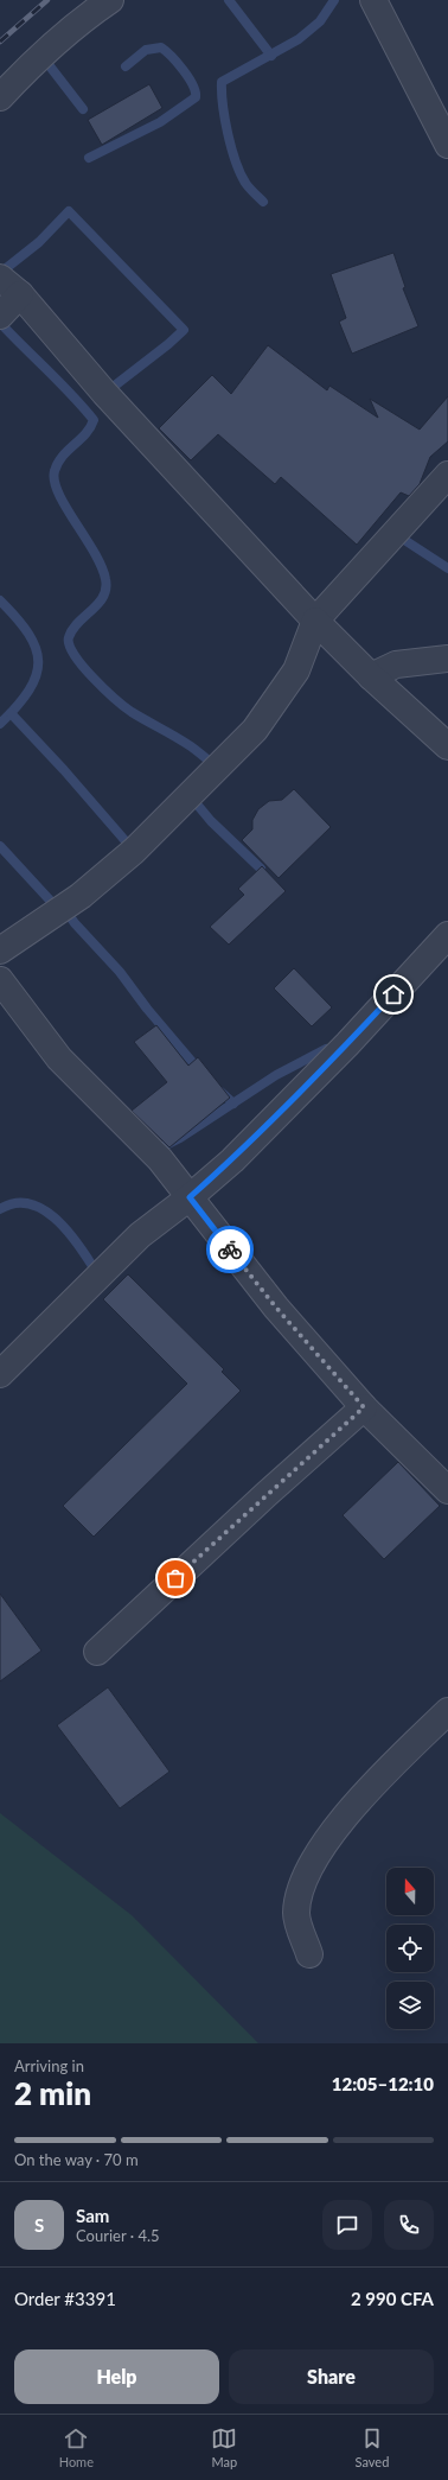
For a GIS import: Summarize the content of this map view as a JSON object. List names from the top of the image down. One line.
{"north":"top","page":{"heading":["2 min","Arriving in","12:05–12:10"],"panel":["Sam","Courier · 4.5","Order #3391","2 990 CFA"],"bar":"On the way · 70 m","round":"S","buttons":["Help","Share"],"tabs":["Home","Map","Saved"]}}
